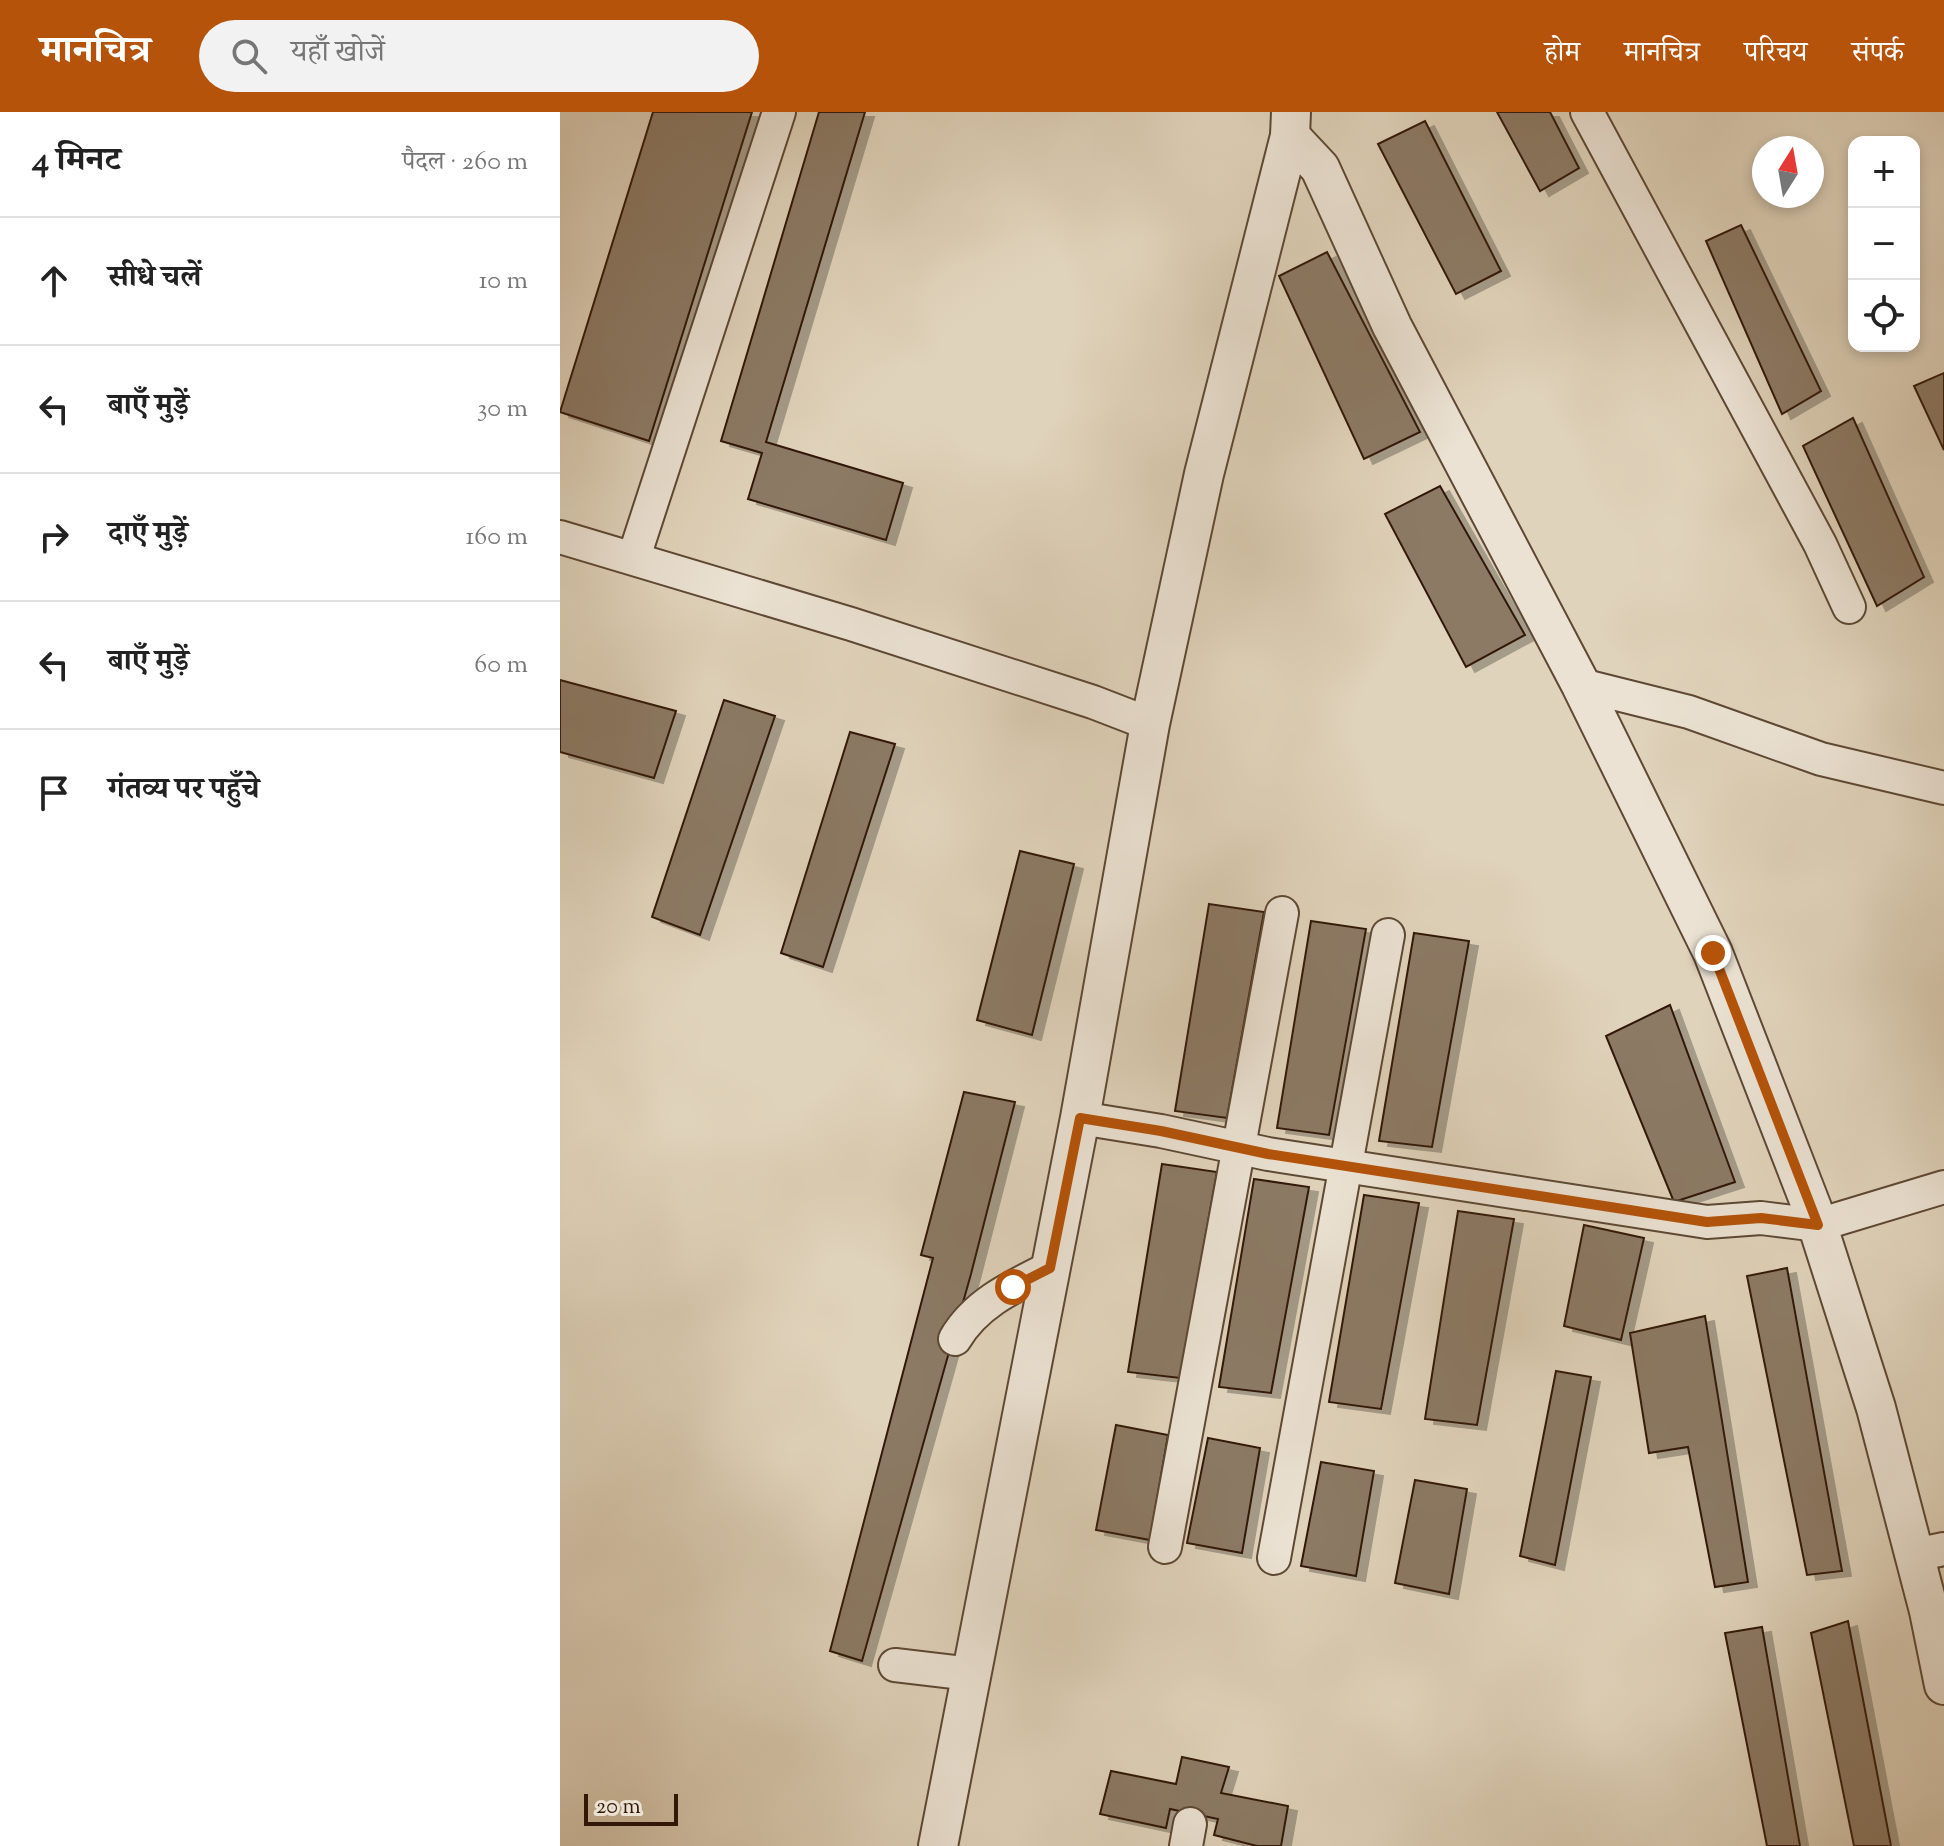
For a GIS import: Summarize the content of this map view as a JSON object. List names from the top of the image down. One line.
{"scale_bar":"20 m","north":"top","page":{"header":"मानचित्र","search":"यहाँ खोजें","nav":["होम","मानचित्र","परिचय","संपर्क"],"heading":["4 मिनट","पैदल · 260 m"],"map_buttons":["+","−"],"list":[["सीधे चलें","10 m"],["बाएँ मुड़ें","30 m"],["दाएँ मुड़ें","160 m"],["बाएँ मुड़ें","60 m"],"गंतव्य पर पहुँचे"],"scale":"20 m"}}
